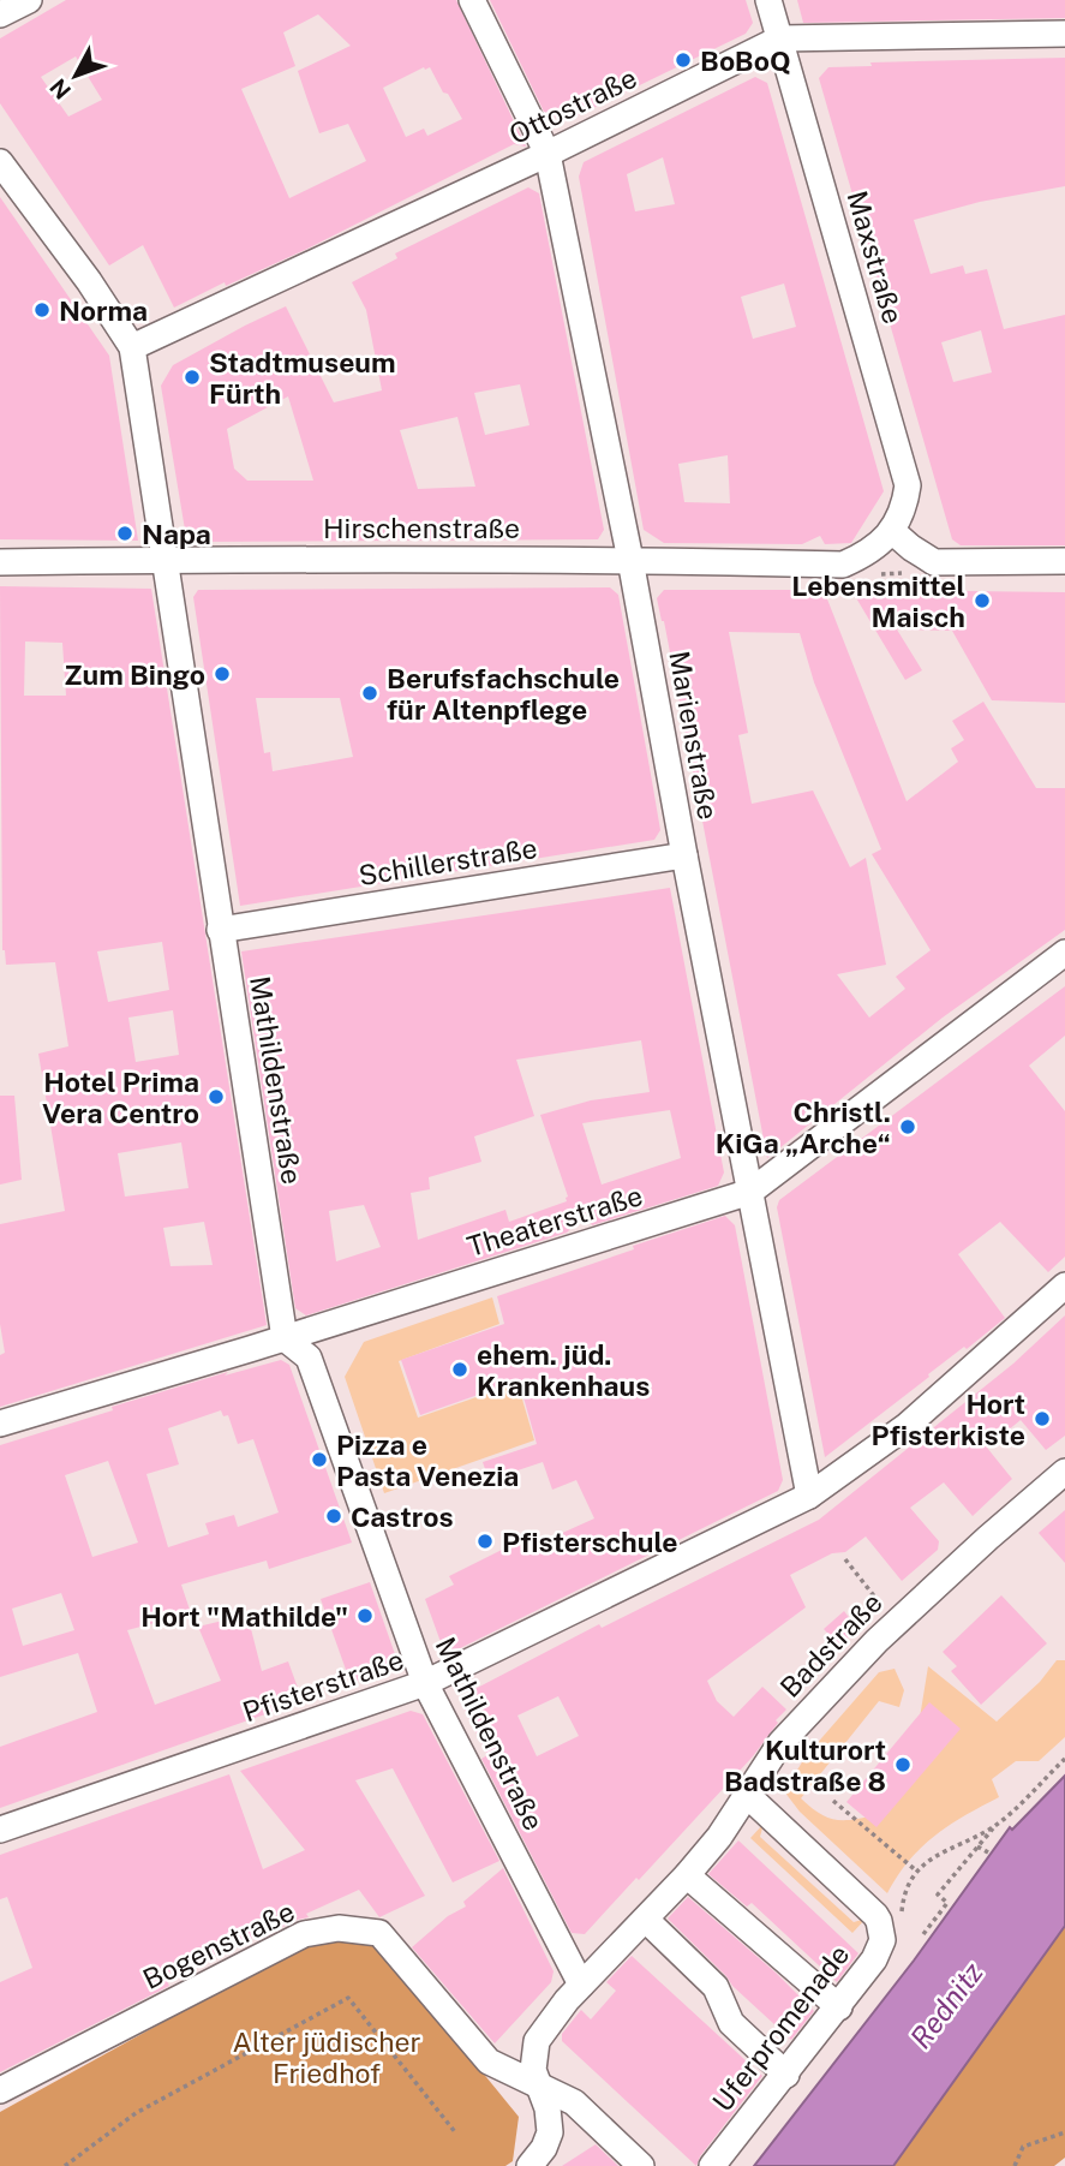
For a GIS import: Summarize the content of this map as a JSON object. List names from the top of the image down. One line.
{"streets":{"street":["Ottostraße","Maxstraße","Hirschenstraße","Marienstraße","Schillerstraße","Mathildenstraße","Theaterstraße","Badstraße","Pfisterstraße","Bogenstraße","Uferpromenade"]},"crossings":[["Ottostraße","Maxstraße"],["Ottostraße","Marienstraße"],["Ottostraße","Mathildenstraße"],["Maxstraße","Hirschenstraße"],["Hirschenstraße","Marienstraße"],["Hirschenstraße","Mathildenstraße"],["Marienstraße","Schillerstraße"],["Marienstraße","Theaterstraße"],["Marienstraße","Pfisterstraße"],["Schillerstraße","Mathildenstraße"],["Mathildenstraße","Theaterstraße"],["Mathildenstraße","Badstraße"],["Mathildenstraße","Pfisterstraße"],["Badstraße","Bogenstraße"],["Badstraße","Uferpromenade"]],"water":["Rednitz"],"parks":["Alter jüdischer Friedhof"],"places":["BoBoQ","Norma","Stadtmuseum Fürth","Napa","Lebensmittel Maisch","Zum Bingo","Berufsfachschule für Altenpflege","Hotel Prima Vera Centro","Christl. KiGa „Arche“","ehem. jüd. Krankenhaus","Hort Pfisterkiste","Pizza e Pasta Venezia","Castros","Pfisterschule","Hort \"Mathilde\"","Kulturort Badstraße 8"],"north":"bottom left"}
